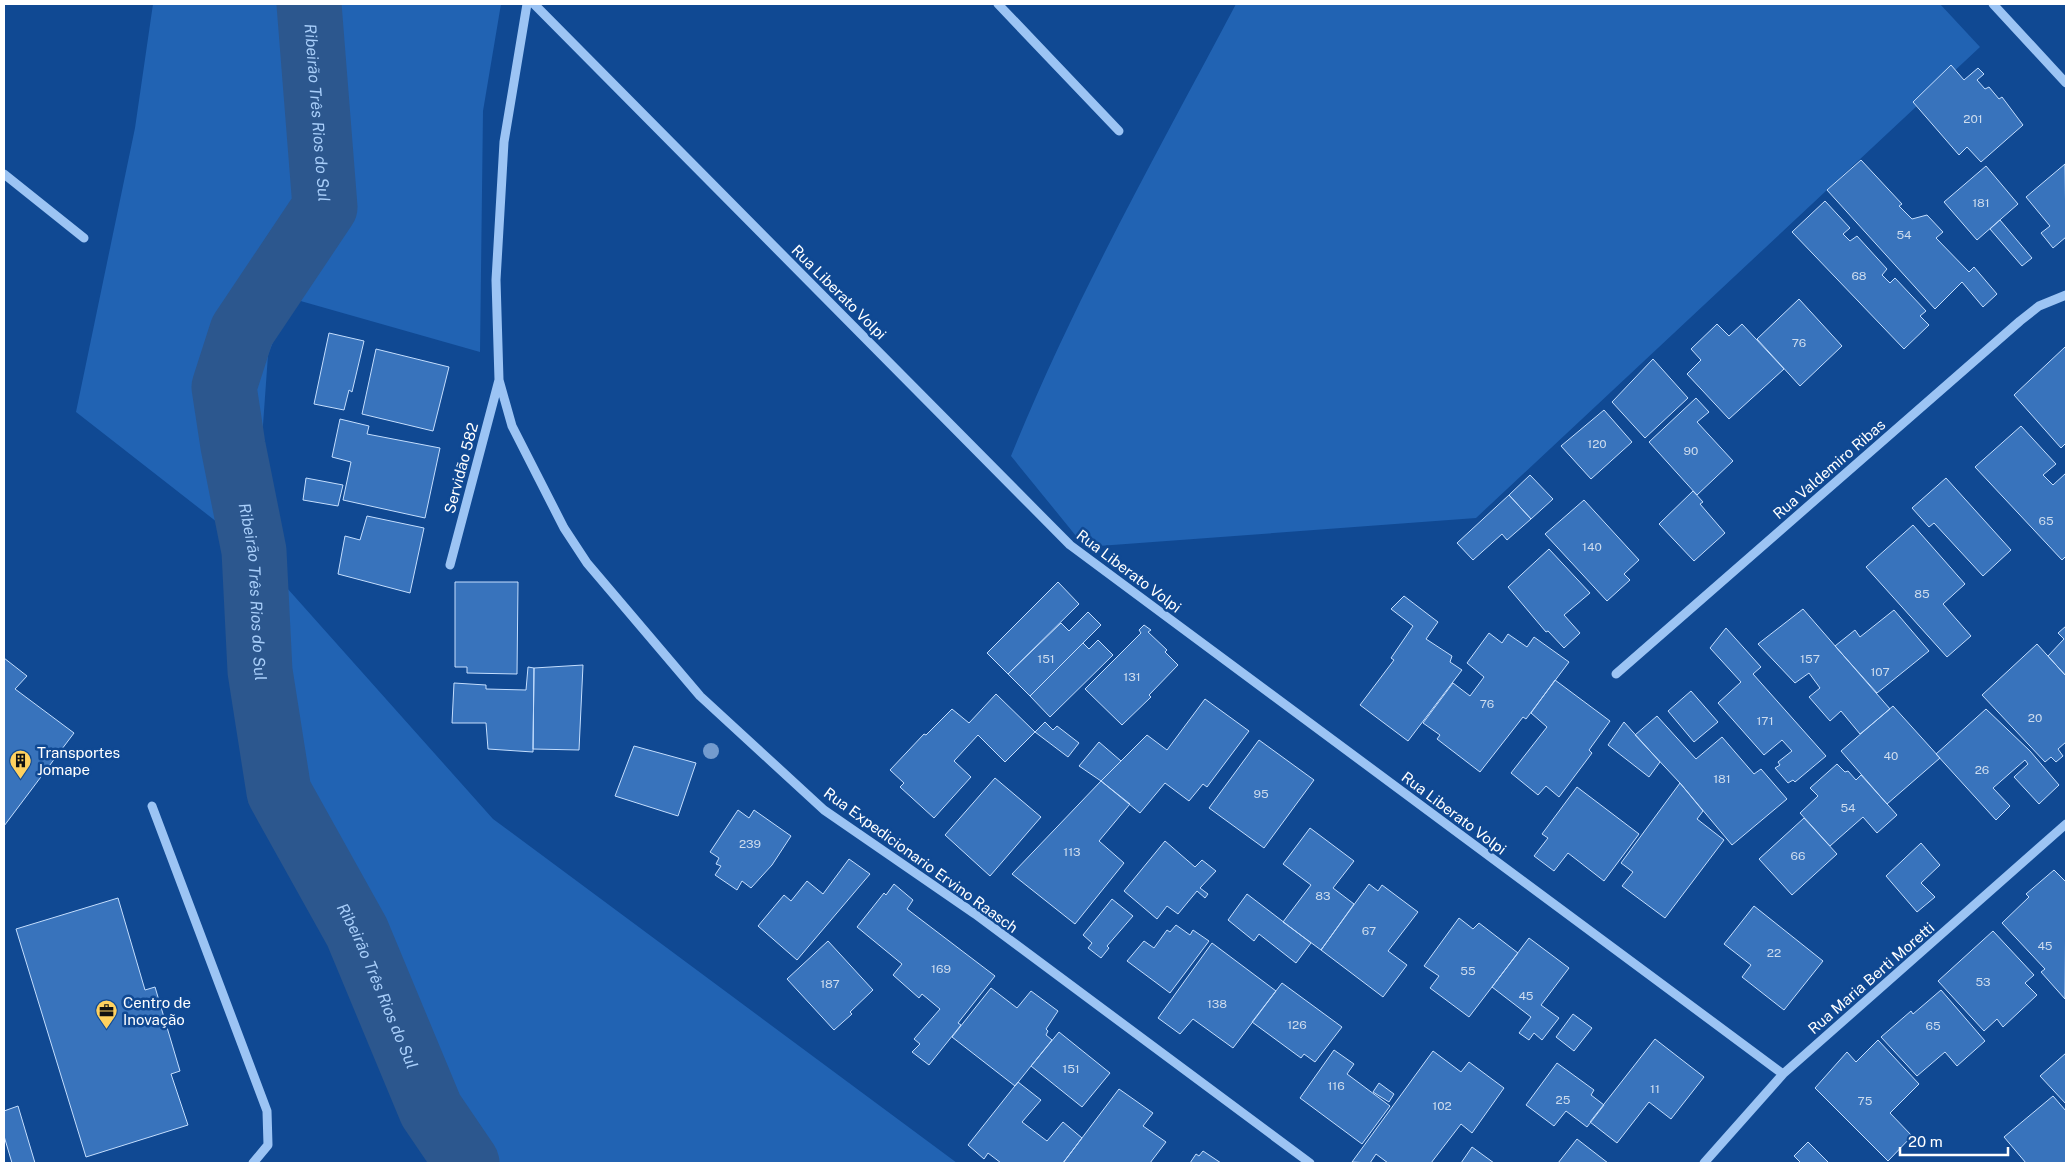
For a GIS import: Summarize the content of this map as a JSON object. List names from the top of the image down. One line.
{"streets":{"street":["Rua Liberato Volpi","Servidão 582","Rua Valdemiro Ribas","Rua Expedicionario Ervino Raasch","Rua Maria Berti Moretti"]},"crossings":[["Rua Liberato Volpi","Rua Maria Berti Moretti"],["Servidão 582","Rua Expedicionario Ervino Raasch"]],"water":["Ribeirão Três Rios do Sul"],"places":{"building":["Transportes Jomape"],"office":["Centro de Inovação"]},"house_numbers":["201","181","54","68","76","120","90","65","140","85","151","157","107","131","76","20","171","40","26","181","95","54","239","113","66","83","67","45","22","169","55","53","187","45","138","126","65","151","116","11","25","75","102"],"scale_bar":"20 m"}
